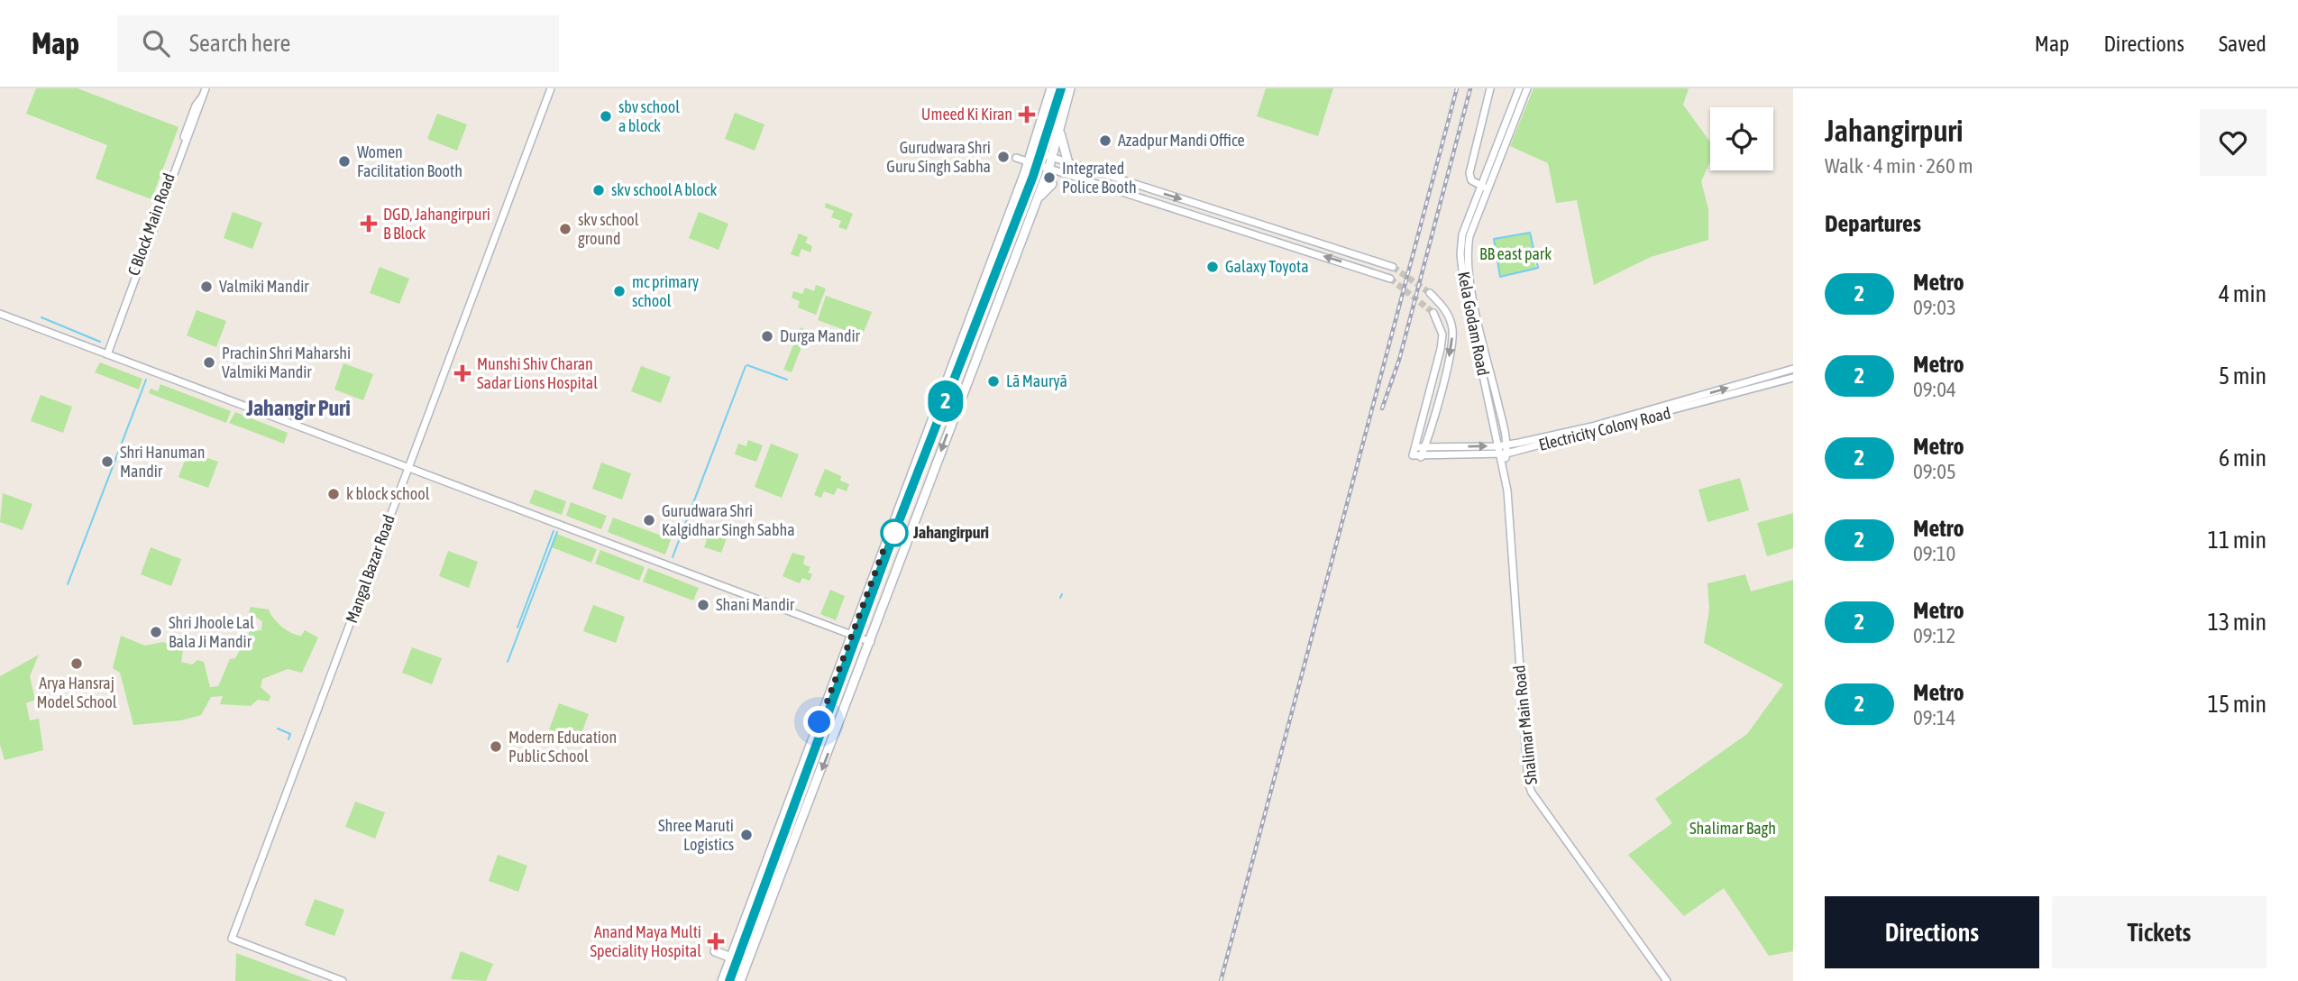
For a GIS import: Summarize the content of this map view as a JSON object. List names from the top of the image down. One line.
{"streets":{"street":["C Block Main Road","Kela Godam Road","Electricity Colony Road","Mangal Bazar Road","Shalimar Main Road"]},"crossings":[["Kela Godam Road","Electricity Colony Road"],["Kela Godam Road","Shalimar Main Road"],["Electricity Colony Road","Shalimar Main Road"]],"districts":["Jahangir Puri"],"parks":["BB east park","Shalimar Bagh"],"places":{"health":["Umeed Ki Kiran","DGD, Jahangirpuri B Block","Munshi Shiv Charan Sadar Lions Hospital","Anand Maya Multi Speciality Hospital"],"other":["sbv school a block","Azadpur Mandi Office","Gurudwara Shri Guru Singh Sabha","Women Facilitation Booth","Integrated Police Booth","skv school A block","skv school ground","Galaxy Toyota","Valmiki Mandir","mc primary school","Durga Mandir","Prachin Shri Maharshi Valmiki Mandir","Lā Mauryā","Shri Hanuman Mandir","k block school","Gurudwara Shri Kalgidhar Singh Sabha","Jahangirpuri","Shani Mandir","Shri Jhoole Lal Bala Ji Mandir","Arya Hansraj Model School","Modern Education Public School","Shree Maruti Logistics"]},"lines":["metro line 2"],"page":{"header":"Map","search":"Search here","nav":["Map","Directions","Saved"],"on_map":"2","heading":[["Jahangirpuri","Walk · 4 min · 260 m"],"Departures"],"list":[{"mark":"2","name":"Metro","note":"09:03","value":"4 min"},{"mark":"2","name":"Metro","note":"09:04","value":"5 min"},{"mark":"2","name":"Metro","note":"09:05","value":"6 min"},{"mark":"2","name":"Metro","note":"09:10","value":"11 min"},{"mark":"2","name":"Metro","note":"09:12","value":"13 min"},{"mark":"2","name":"Metro","note":"09:14","value":"15 min"}],"buttons":["Directions","Tickets"]}}
